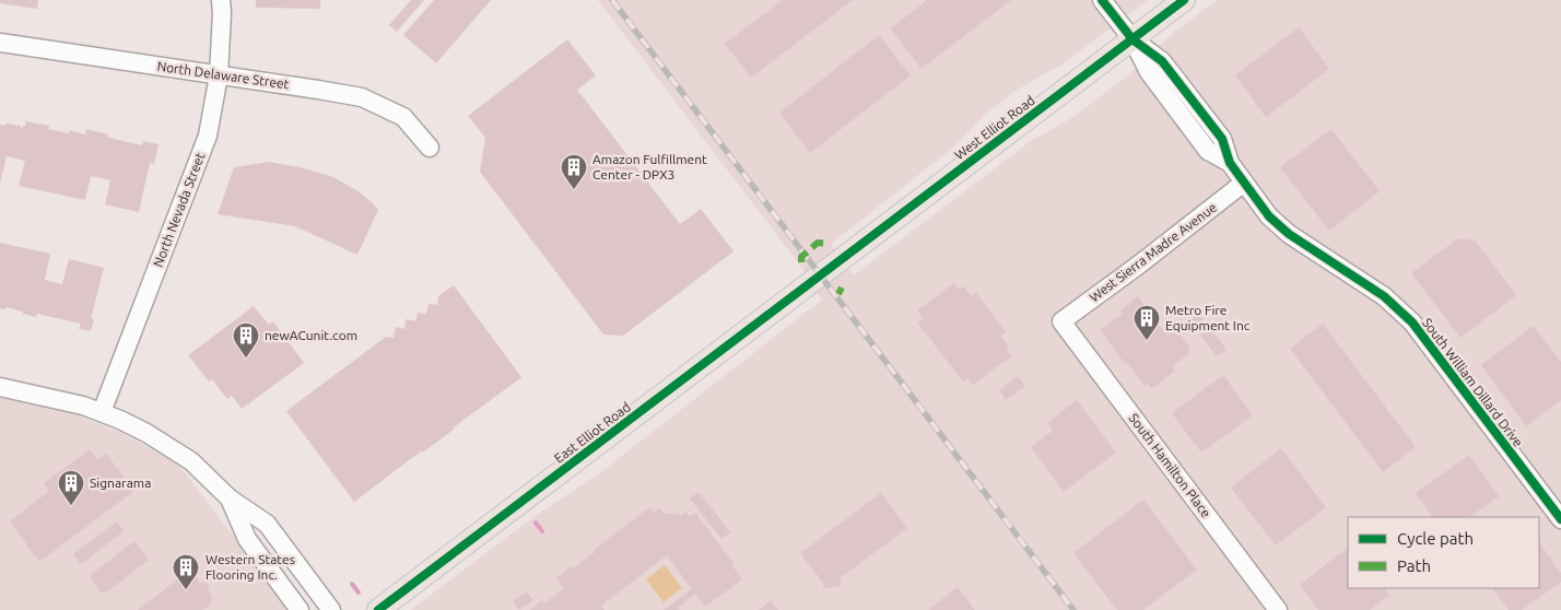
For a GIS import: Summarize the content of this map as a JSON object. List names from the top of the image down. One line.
{"streets":{"main road":["West Elliot Road","East Elliot Road"],"street":["North Delaware Street","North Nevada Street","West Sierra Madre Avenue","South William Dillard Drive","South Hamilton Place"]},"crossings":[["North Delaware Street","North Nevada Street"],["West Elliot Road","South William Dillard Drive"],["West Elliot Road","East Elliot Road"],["West Sierra Madre Avenue","South William Dillard Drive"],["West Sierra Madre Avenue","South Hamilton Place"]],"places":{"building":["Amazon Fulfillment Center - DPX3","Metro Fire Equipment Inc","newACunit.com","Signarama","Western States Flooring Inc."]},"legend":["Cycle path","Path"]}
